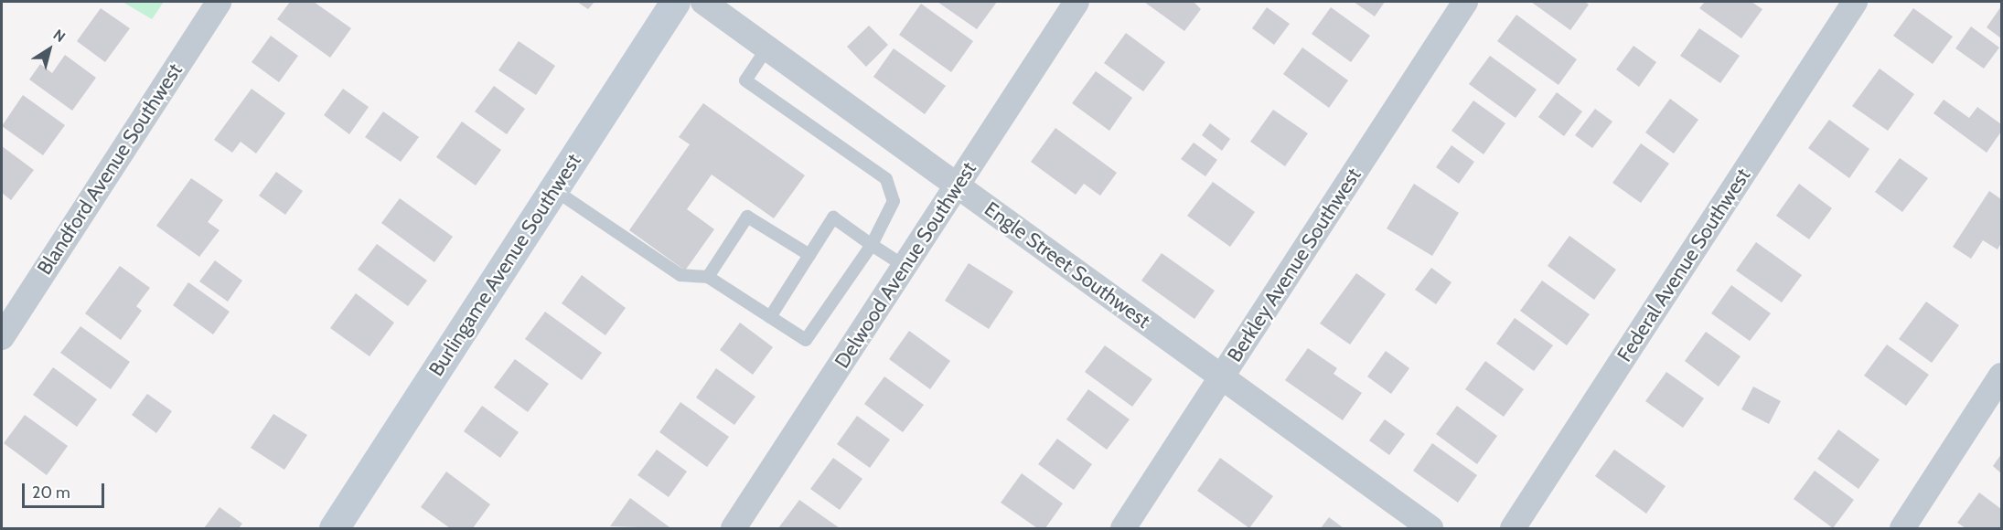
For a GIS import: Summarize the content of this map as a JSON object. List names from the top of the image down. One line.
{"streets":{"street":["Blandford Avenue Southwest","Burlingame Avenue Southwest","Delwood Avenue Southwest","Engle Street Southwest","Berkley Avenue Southwest","Federal Avenue Southwest"]},"crossings":[["Delwood Avenue Southwest","Engle Street Southwest"],["Engle Street Southwest","Berkley Avenue Southwest"]],"scale_bar":"20 m","north":"top right"}
